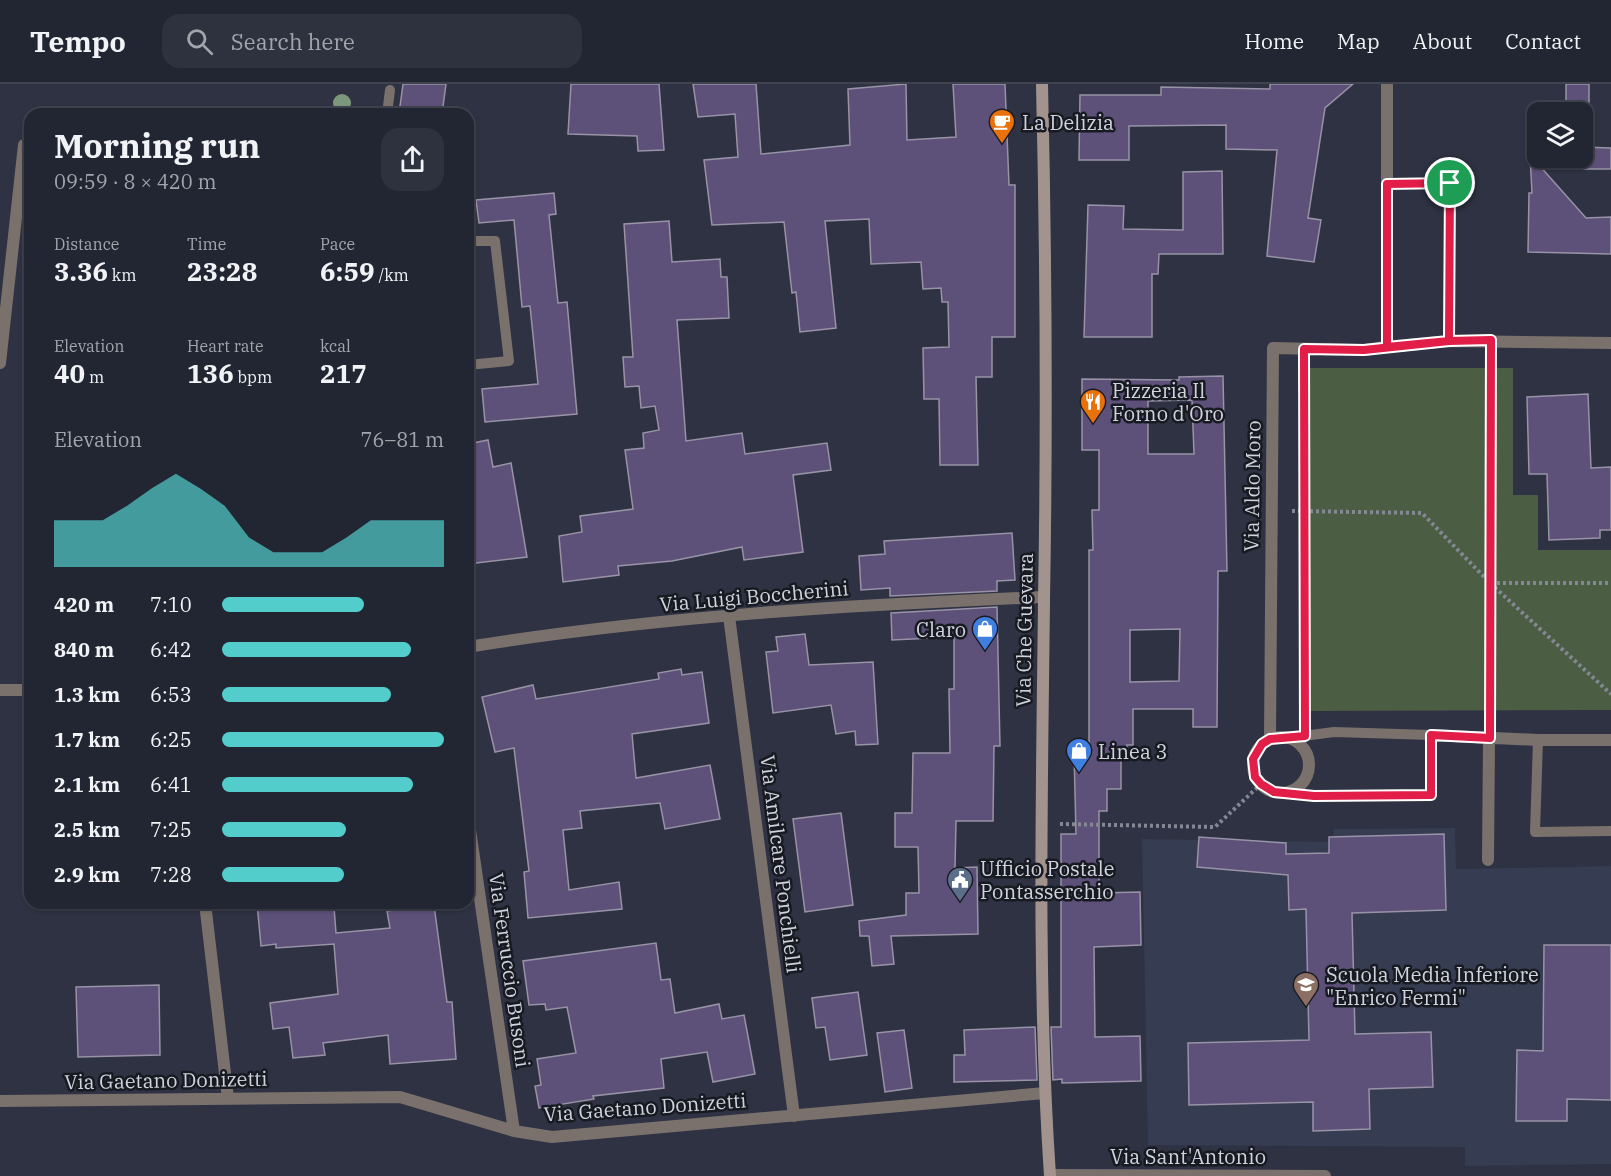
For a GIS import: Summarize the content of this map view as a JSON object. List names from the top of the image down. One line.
{"streets":{"main road":["Via Che Guevara"],"street":["Via Aldo Moro","Via Luigi Boccherini","Via Amilcare Ponchielli","Via Ferruccio Busoni","Via Gaetano Donizetti","Via Sant'Antonio"]},"crossings":[["Via Luigi Boccherini","Via Che Guevara"],["Via Luigi Boccherini","Via Amilcare Ponchielli"],["Via Che Guevara","Via Gaetano Donizetti"],["Via Che Guevara","Via Sant'Antonio"],["Via Amilcare Ponchielli","Via Gaetano Donizetti"],["Via Ferruccio Busoni","Via Gaetano Donizetti"]],"places":{"cafe":["La Delizia"],"restaurant":["Pizzeria Il Forno d'Oro"],"shop":["Claro","Linea 3"],"public building":["Ufficio Postale Pontasserchio"],"school or university":["Scuola Media Inferiore \"Enrico Fermi\""]},"page":{"header":"Tempo","search":"Search here","nav":["Home","Map","About","Contact"],"heading":["Morning run","09:59 · 8 × 420 m"],"stats":[["Distance","3.36 km"],["Time","23:28"],["Pace","6:59 /km"],["Elevation","40 m"],["Heart rate","136 bpm"],["kcal","217"]],"chart":["Elevation","76–81 m"],"list":[{"name":"420 m","note":"7:10"},{"name":"840 m","note":"6:42"},{"name":"1.3 km","note":"6:53"},{"name":"1.7 km","note":"6:25"},{"name":"2.1 km","note":"6:41"},{"name":"2.5 km","note":"7:25"},{"name":"2.9 km","note":"7:28"}]}}
